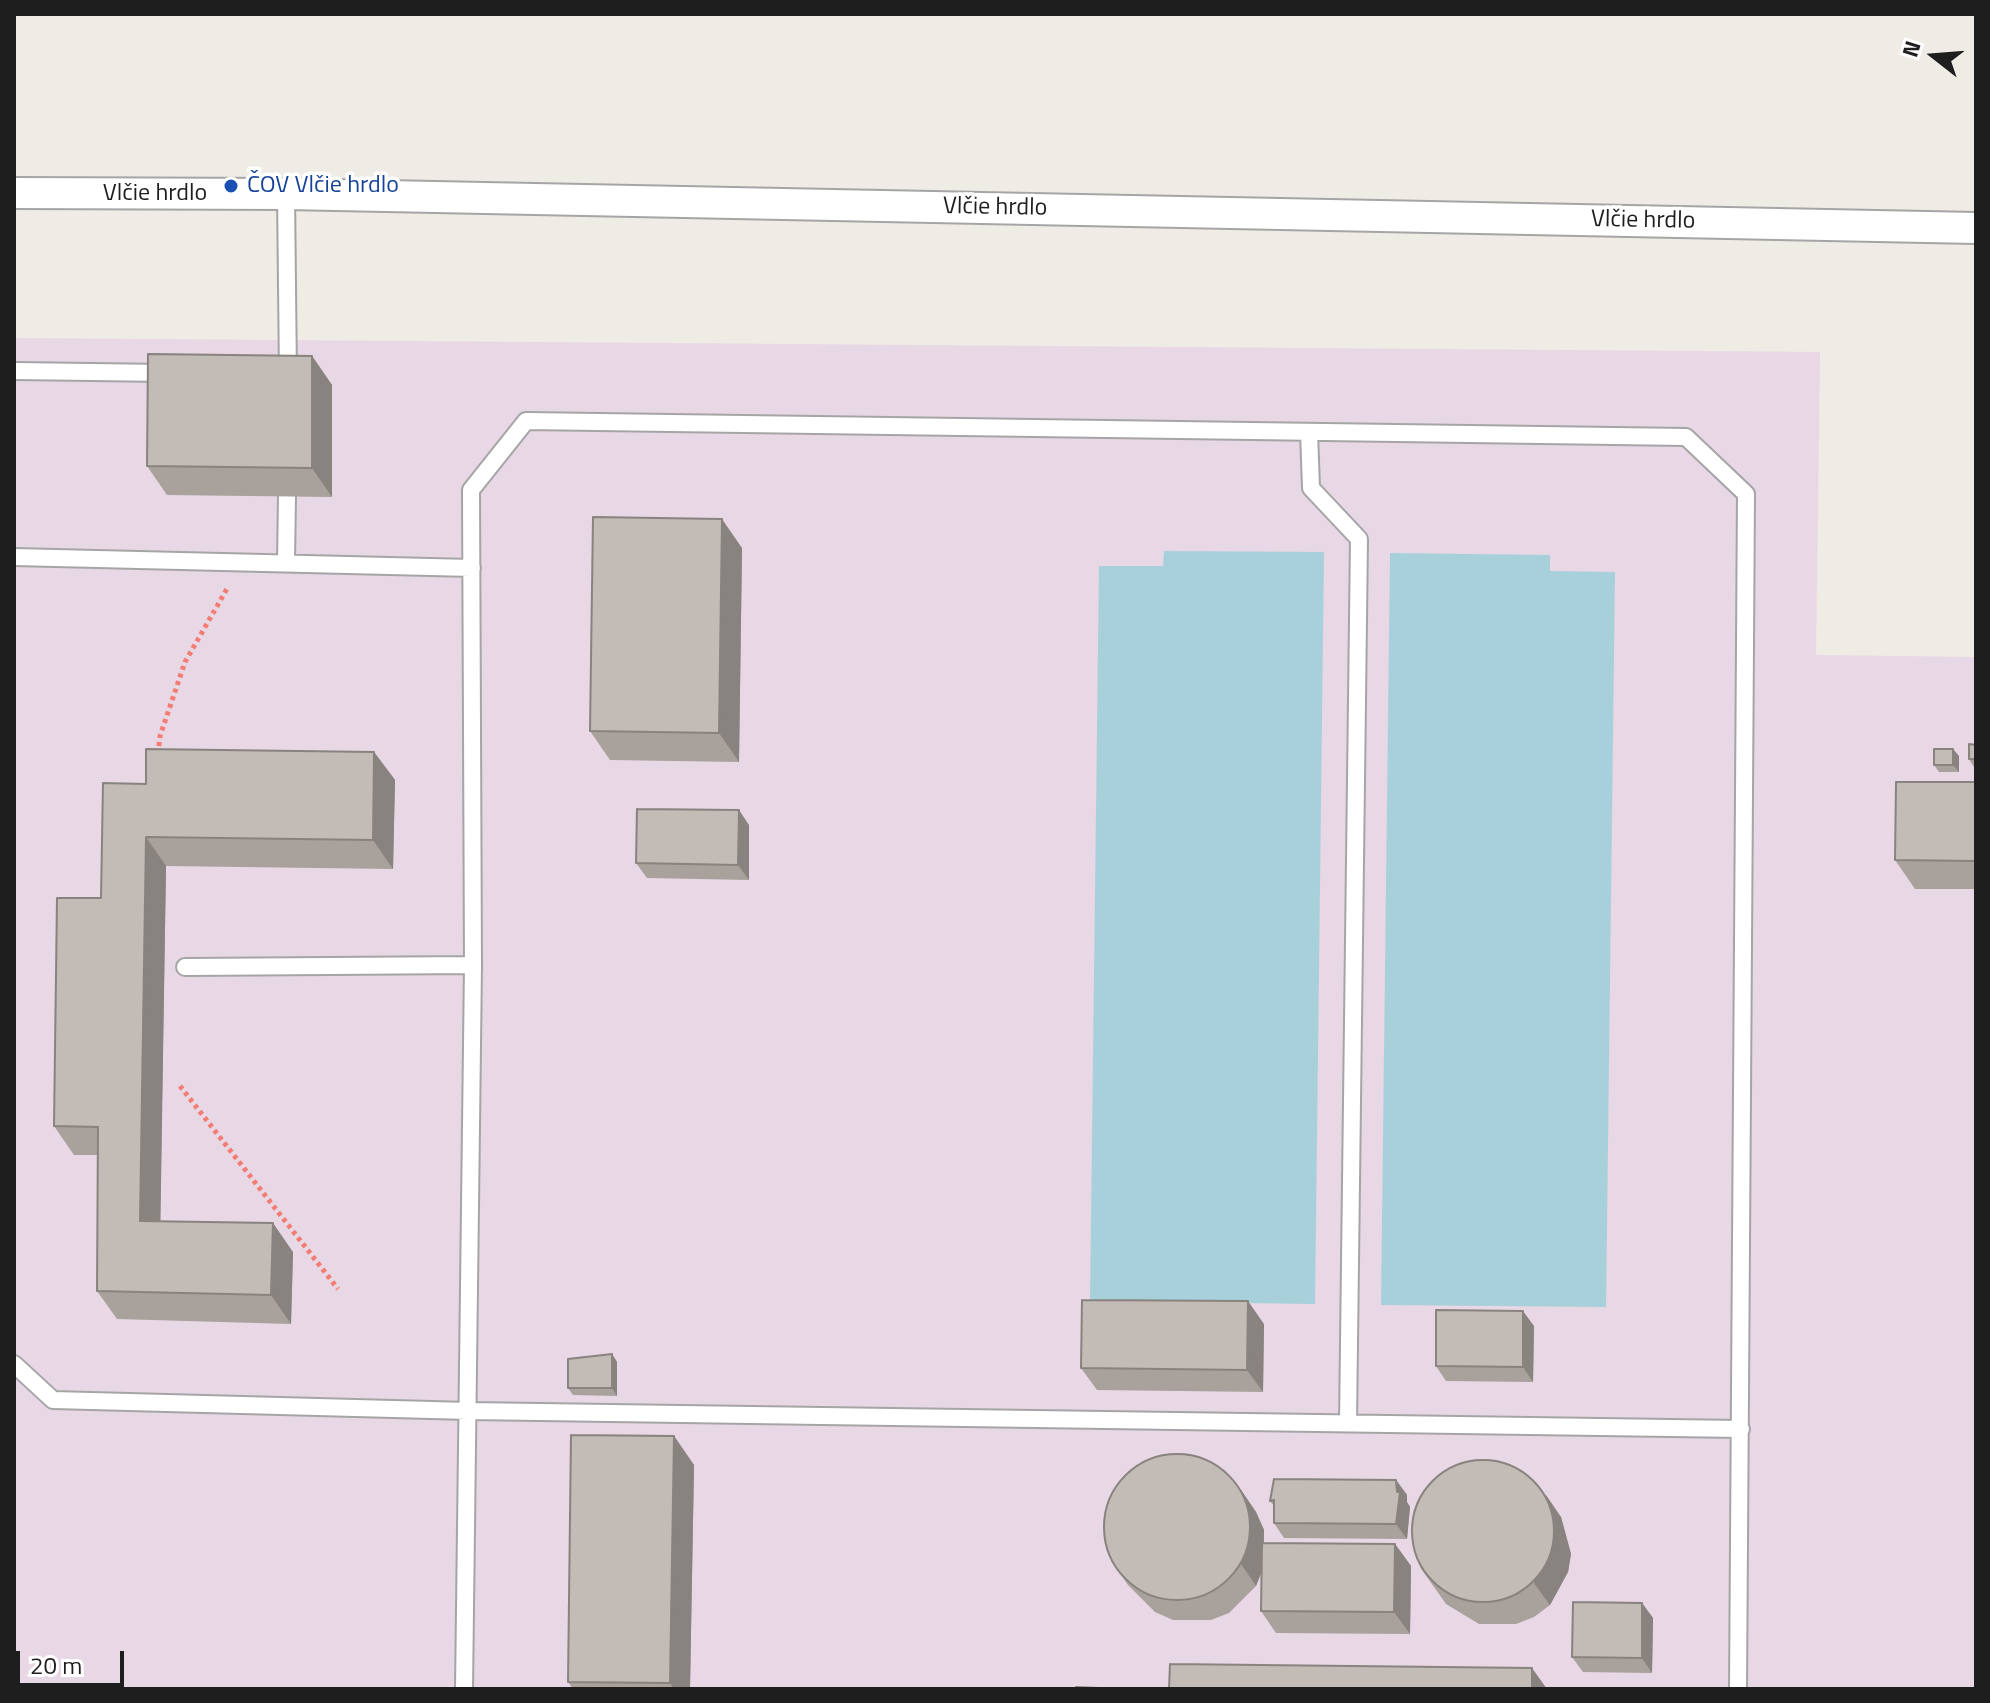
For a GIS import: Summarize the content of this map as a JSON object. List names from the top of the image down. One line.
{"streets":{"street":["Vlčie hrdlo"]},"places":["ČOV Vlčie hrdlo"],"scale_bar":"20 m","north":"left"}
